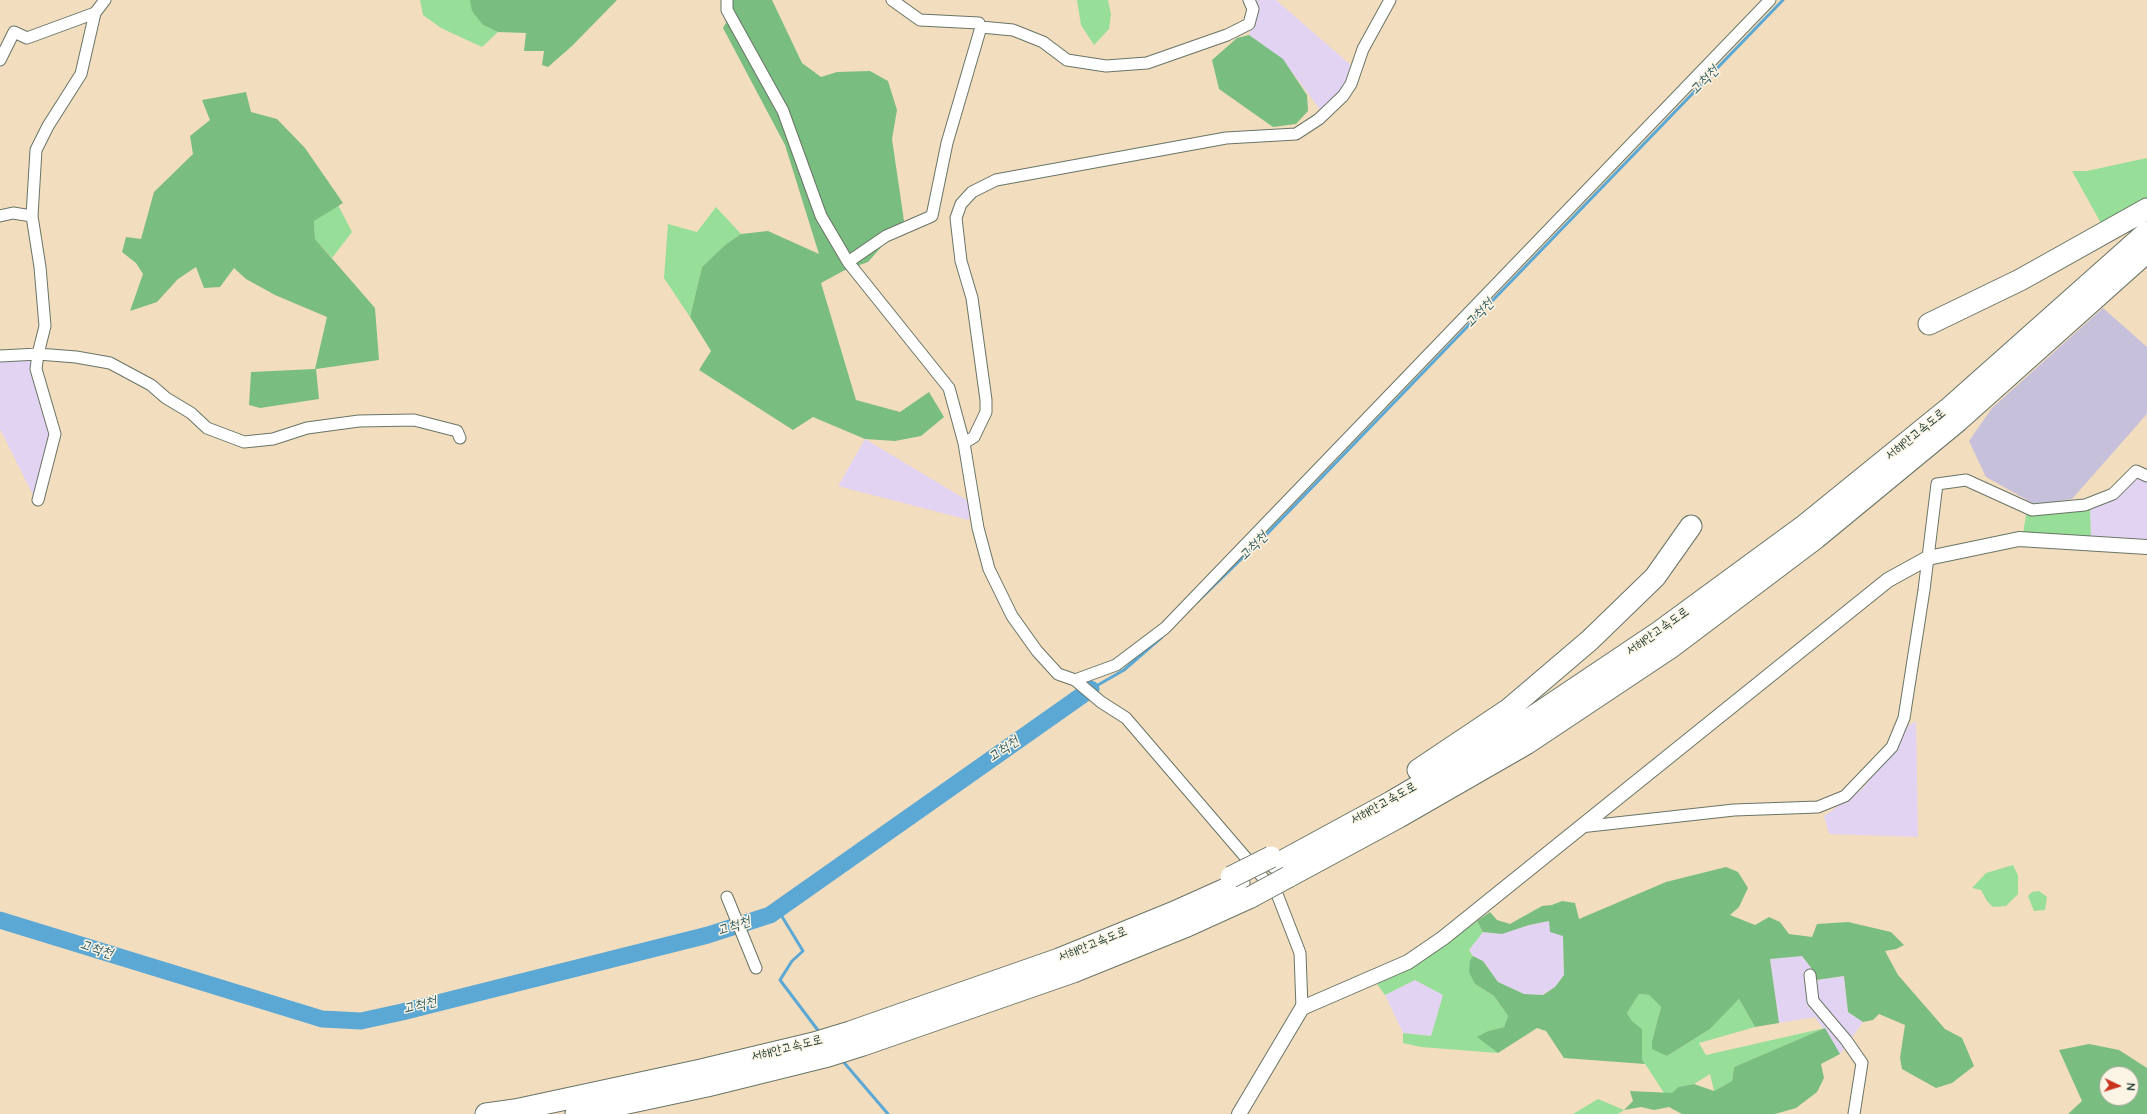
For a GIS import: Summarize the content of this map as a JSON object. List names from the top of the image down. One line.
{"streets":{"highway":["서해안고속도로"]},"water":["고척천"],"north":"right"}
